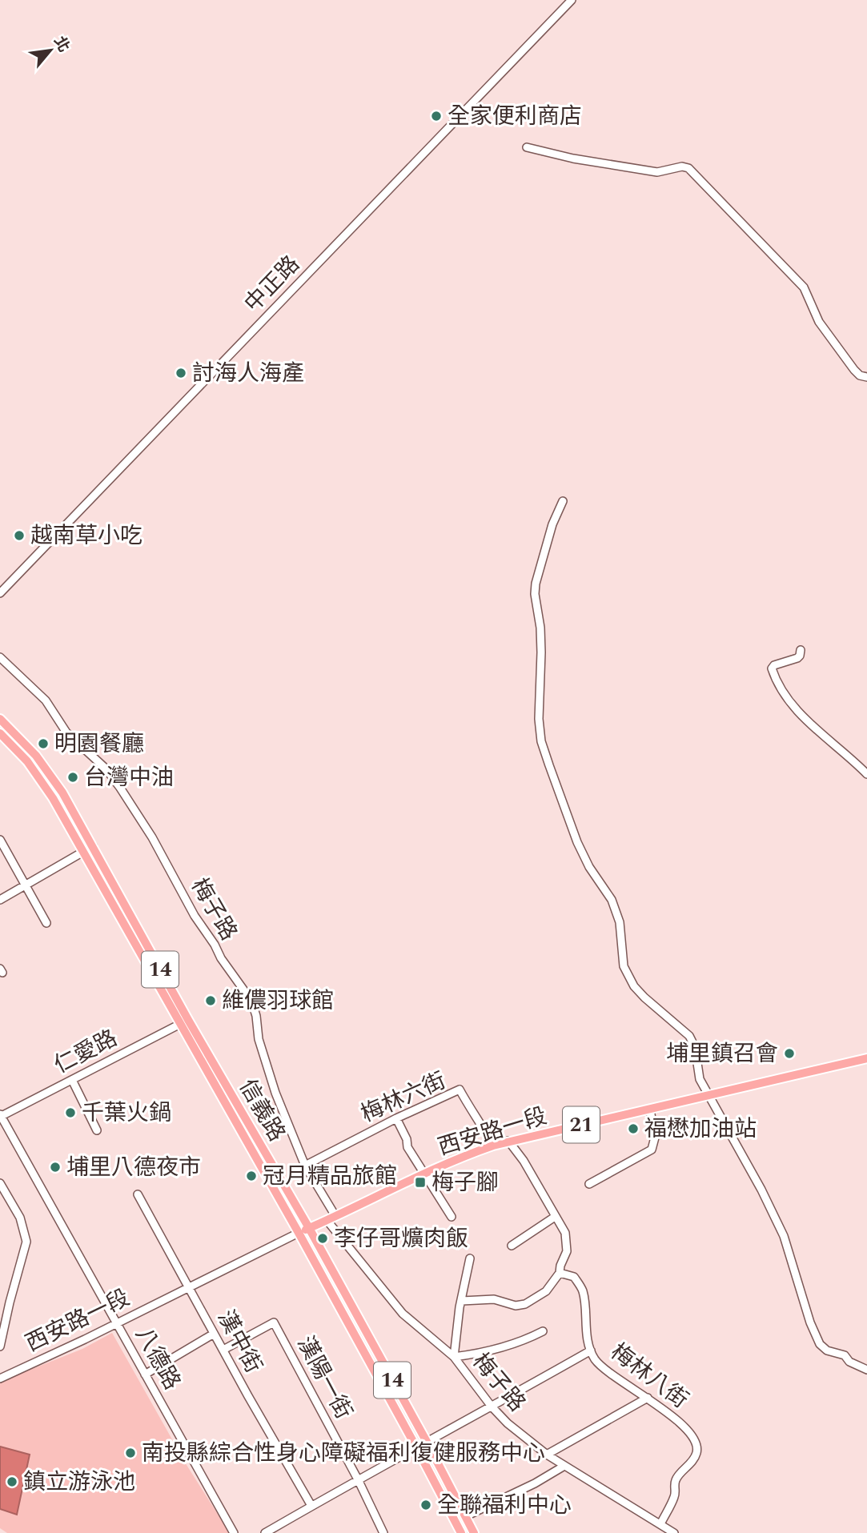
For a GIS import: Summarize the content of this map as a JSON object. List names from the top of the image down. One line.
{"streets":{"main road":["14","信義路","21","西安路一段"],"street":["中正路","梅子路","仁愛路","梅林六街","漢中街","八德路","梅林八街","漢陽一街"]},"crossings":[["梅子路","梅林六街"],["梅子路","西安路一段"],["梅子路","梅林八街"],["仁愛路","信義路"],["仁愛路","八德路"],["梅林六街","西安路一段"],["信義路","西安路一段"],["西安路一段","漢中街"],["西安路一段","八德路"],["漢中街","漢陽一街"]],"places":{"other":["全家便利商店","討海人海產","越南草小吃","明園餐廳","台灣中油","維儂羽球館","埔里鎮召會","千葉火鍋","福懋加油站","埔里八德夜市","冠月精品旅館","李仔哥爌肉飯","南投縣綜合性身心障礙福利復健服務中心","鎮立游泳池","全聯福利中心"],"transit":["梅子腳"]},"north":"top right"}
